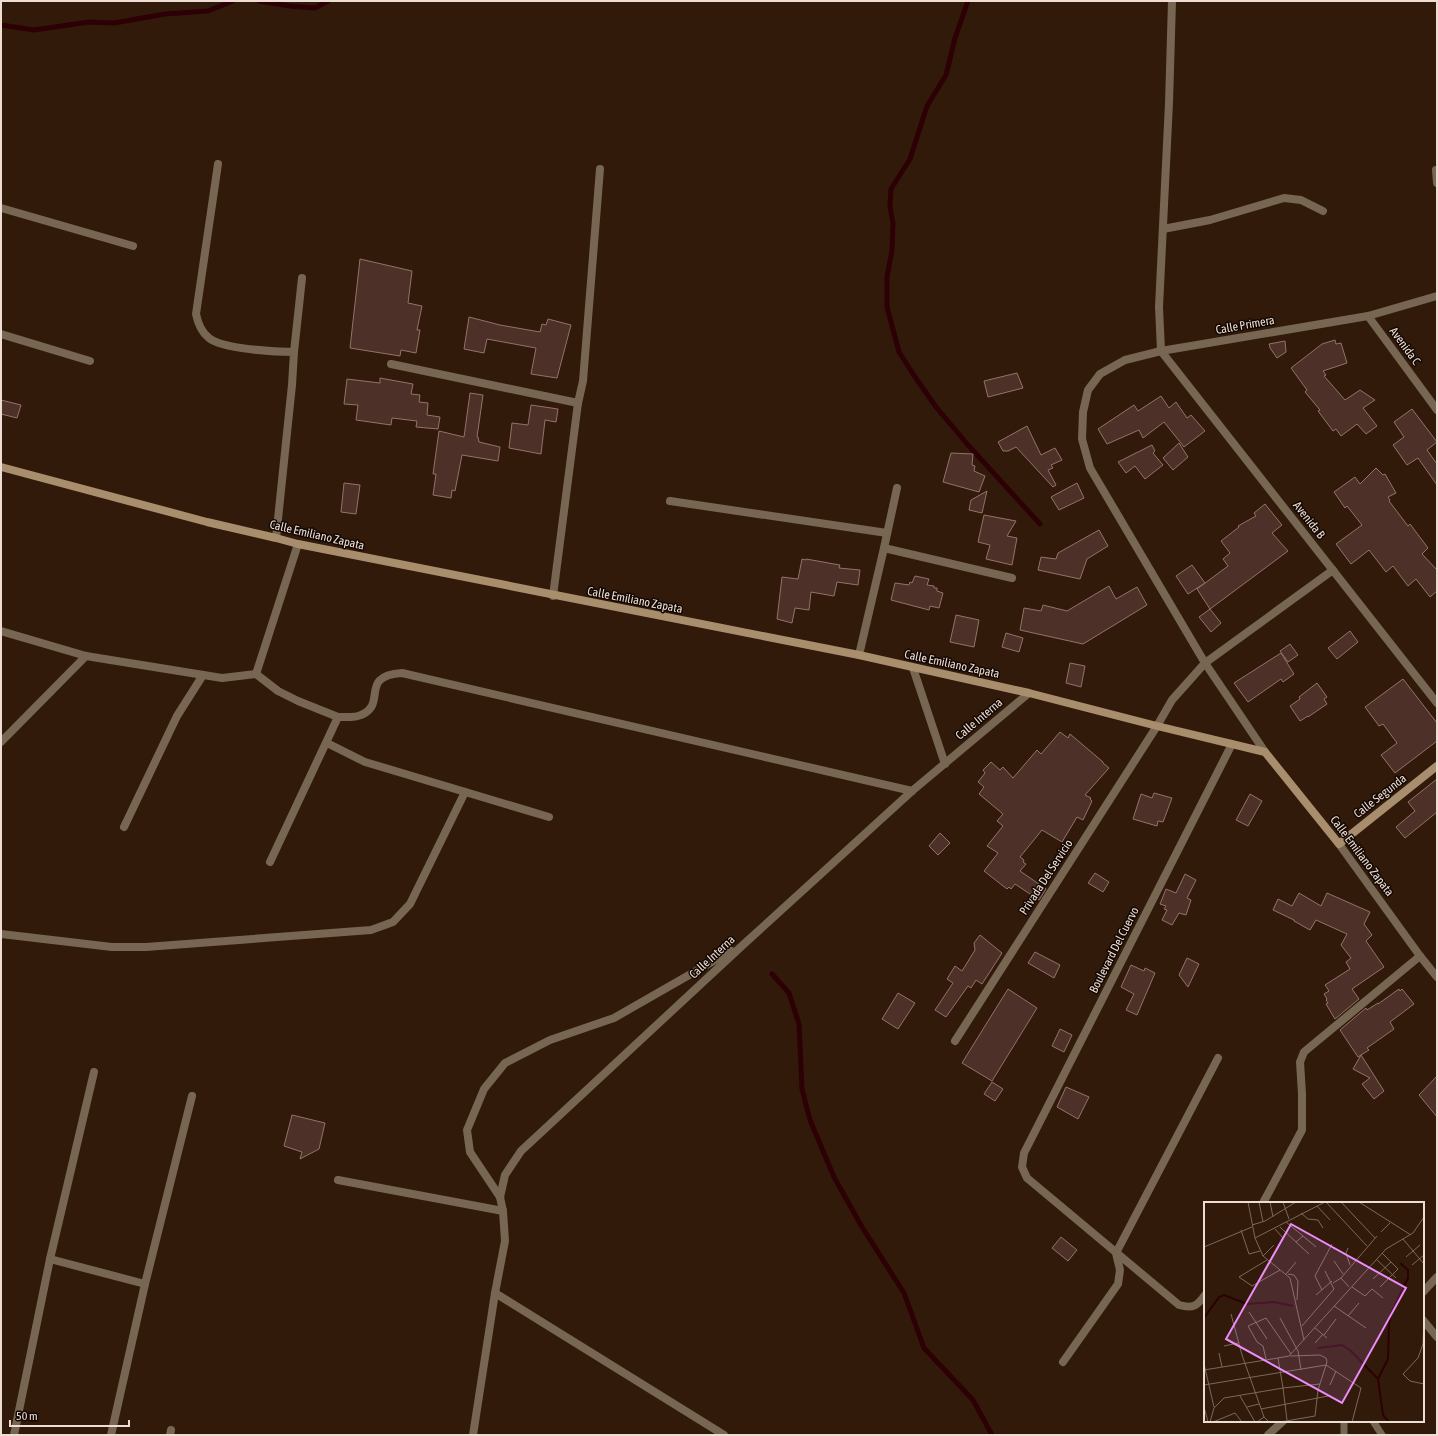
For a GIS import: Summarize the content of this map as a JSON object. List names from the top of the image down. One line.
{"streets":{"main road":["Calle Emiliano Zapata","Calle Segunda"],"street":["Calle Primera","Avenida C","Avenida B","Calle Interna","Privada Del Servicio","Boulevard Del Cuervo"]},"crossings":[["Calle Primera","Avenida C"],["Calle Primera","Avenida B"],["Calle Primera","Calle Emiliano Zapata"],["Avenida B","Privada Del Servicio"],["Calle Emiliano Zapata","Calle Interna"],["Calle Emiliano Zapata","Calle Segunda"],["Calle Emiliano Zapata","Privada Del Servicio"],["Calle Emiliano Zapata","Boulevard Del Cuervo"]],"scale_bar":"50 m"}
